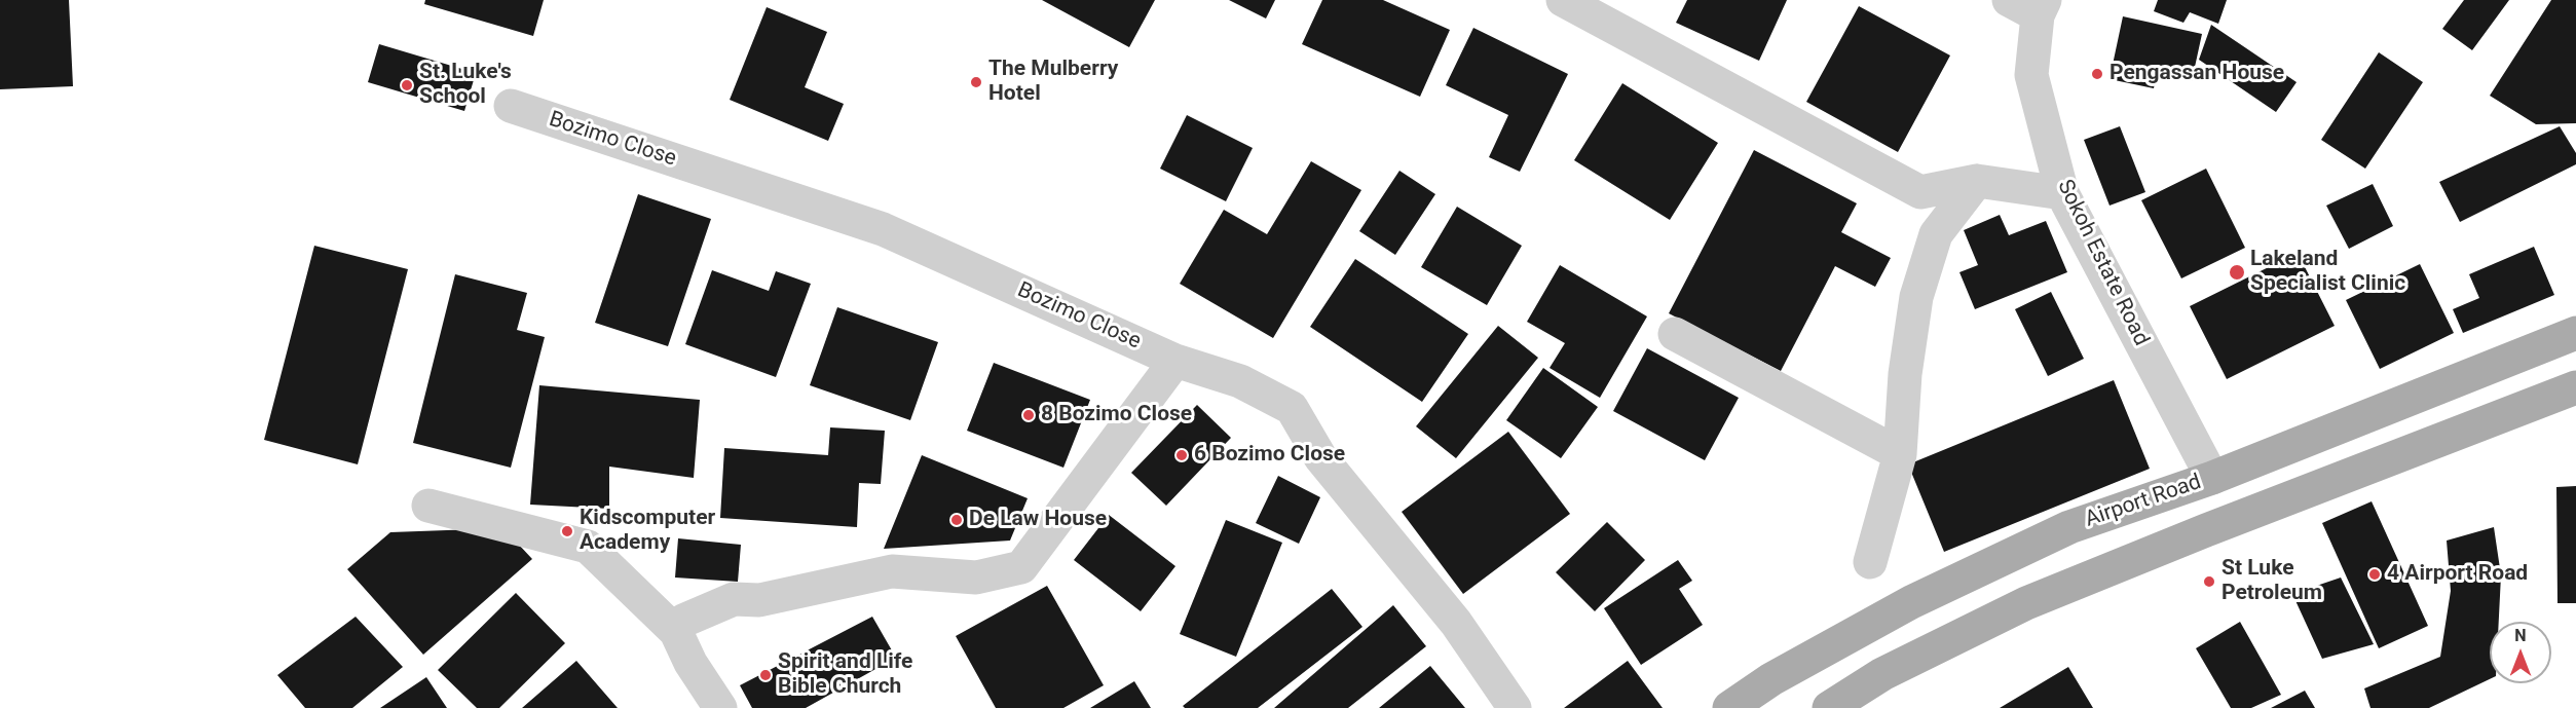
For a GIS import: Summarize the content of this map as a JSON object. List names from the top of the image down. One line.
{"streets":{"main road":["Airport Road"],"street":["Bozimo Close","Sokoh Estate Road"]},"crossings":[["Sokoh Estate Road","Airport Road"]],"places":["Pengassan House","The Mulberry Hotel","St. Luke's School","Lakeland Specialist Clinic","8 Bozimo Close","6 Bozimo Close","De Law House","Kidscomputer Academy","4 Airport Road","St Luke Petroleum","Spirit and Life Bible Church"],"north":"top"}
